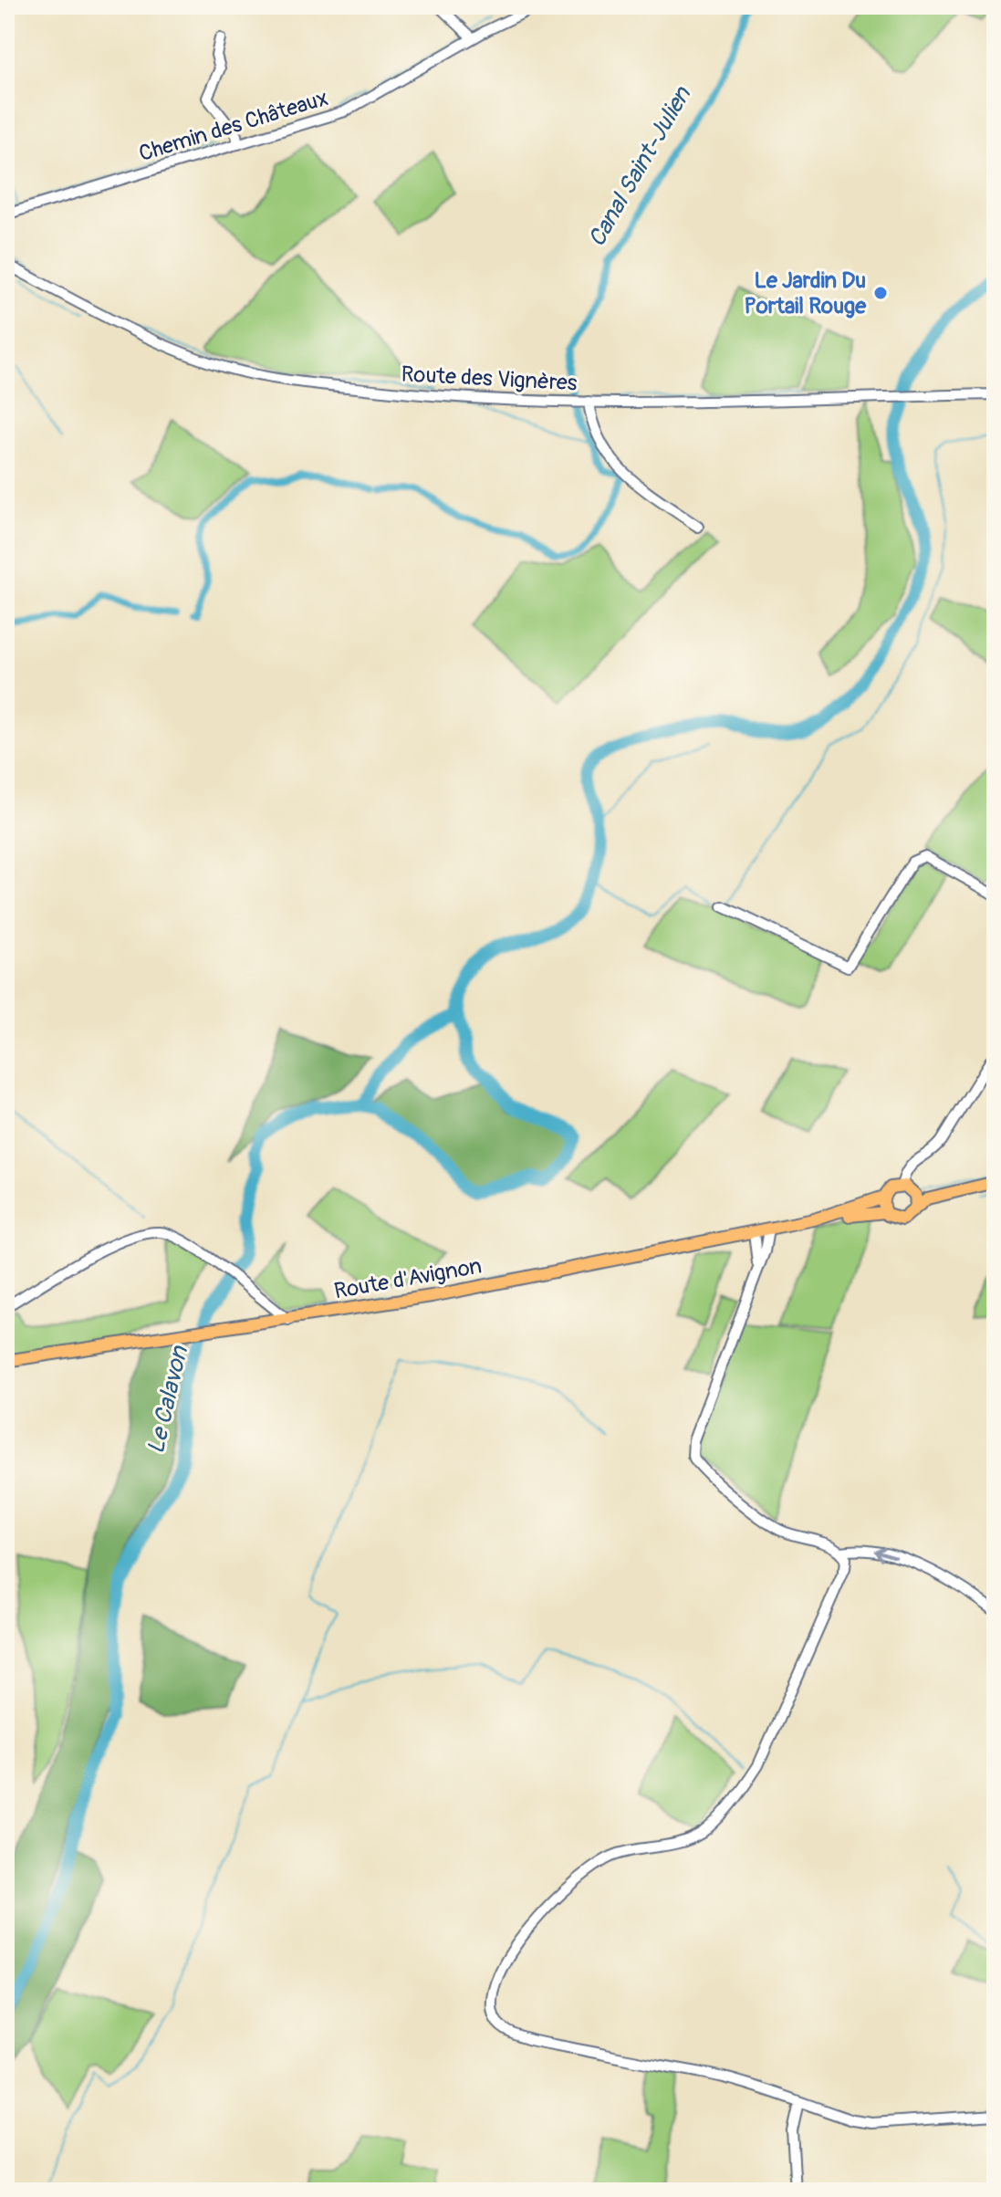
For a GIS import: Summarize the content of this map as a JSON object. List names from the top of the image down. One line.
{"streets":{"main road":["Route d'Avignon"],"street":["Chemin des Châteaux","Route des Vignères"]},"water":["Canal Saint-Julien","Le Calavon"],"places":["Le Jardin Du Portail Rouge"]}
